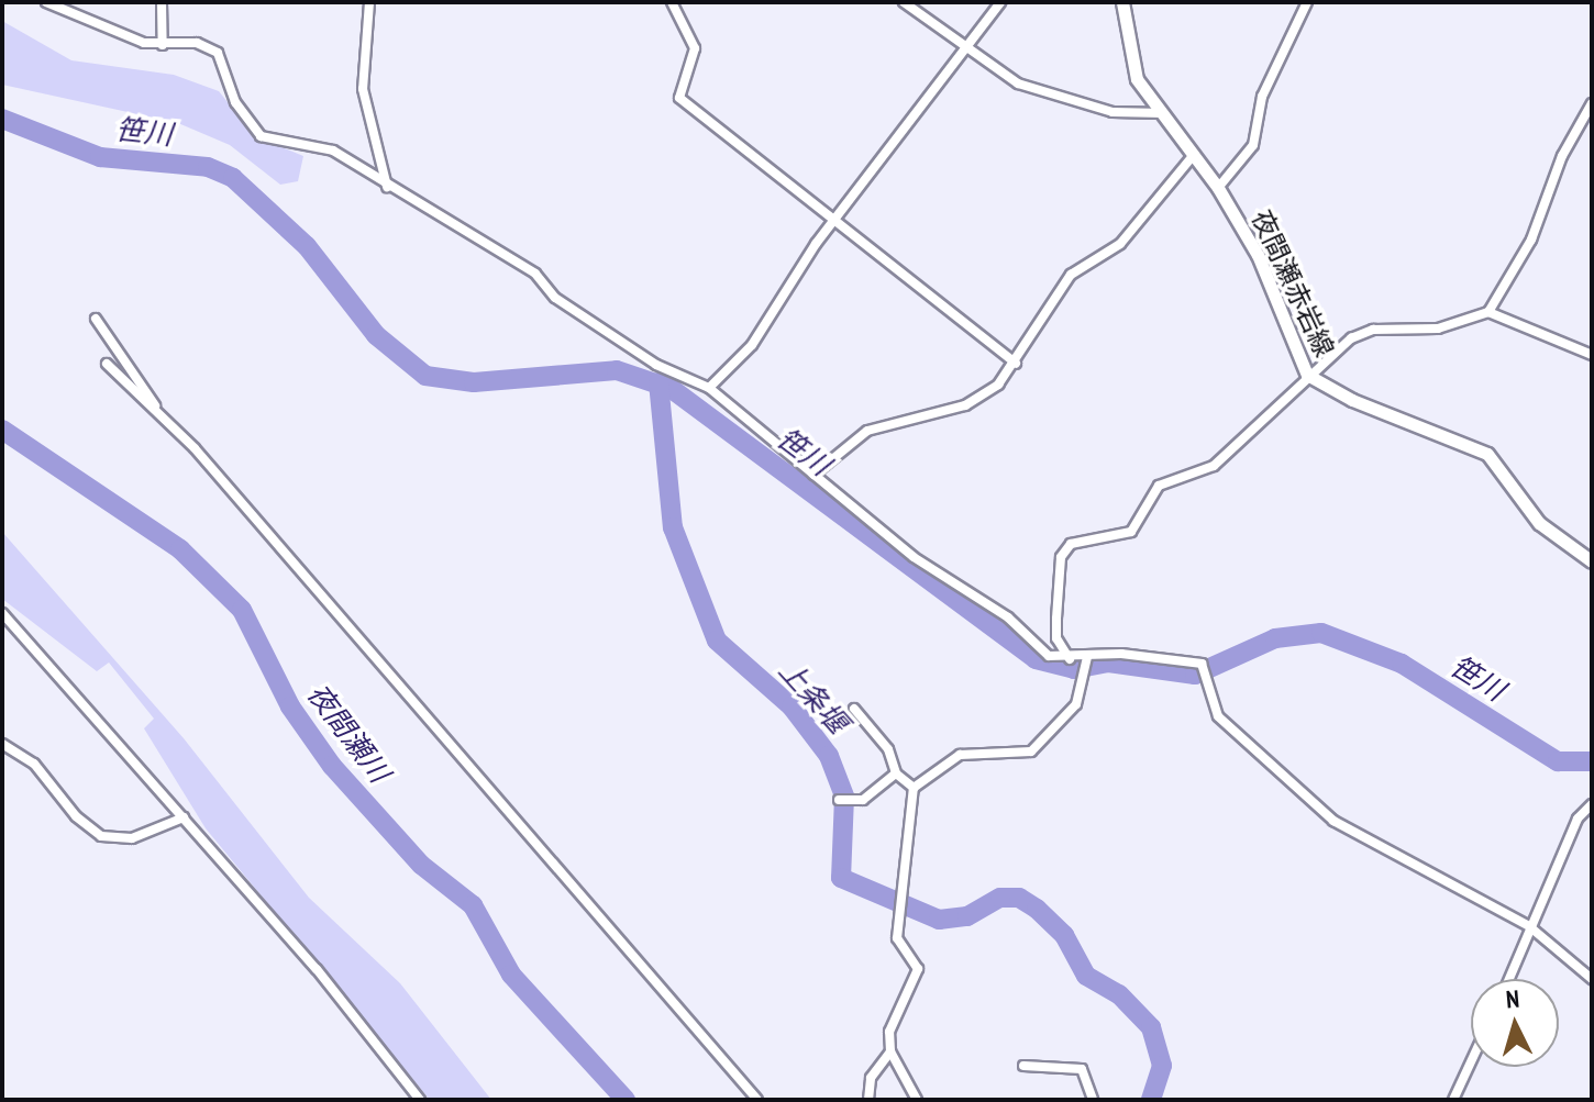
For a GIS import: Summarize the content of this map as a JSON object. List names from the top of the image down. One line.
{"streets":{"main road":["夜間瀬赤岩線"]},"water":["笹川","上条堰","夜間瀬川"],"north":"top"}
